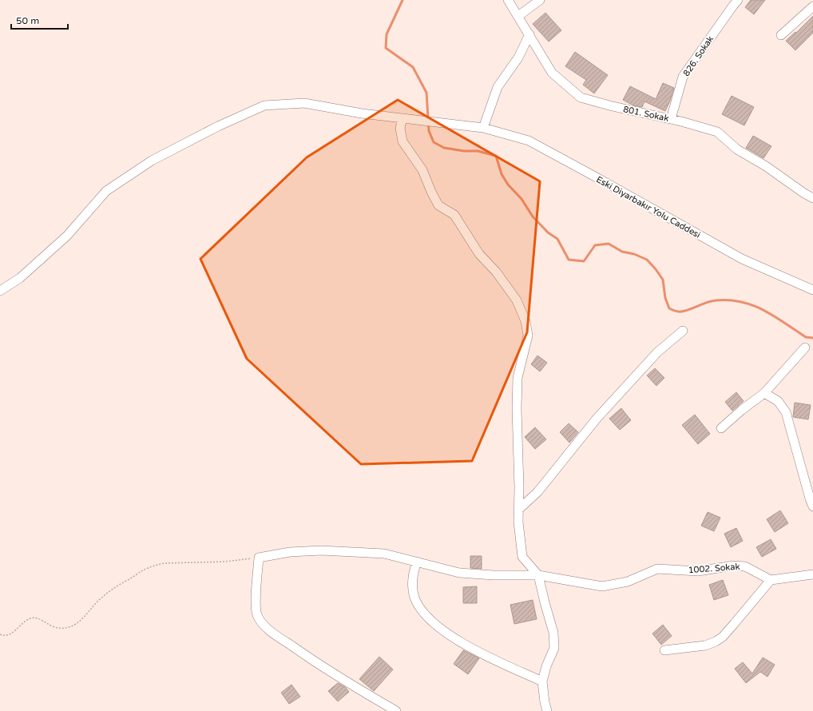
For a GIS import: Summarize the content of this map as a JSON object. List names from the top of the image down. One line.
{"streets":{"street":["826. Sokak","801. Sokak","Eski Diyarbakır Yolu Caddesi","1002. Sokak"]},"crossings":[["826. Sokak","801. Sokak"]],"scale_bar":"50 m"}
